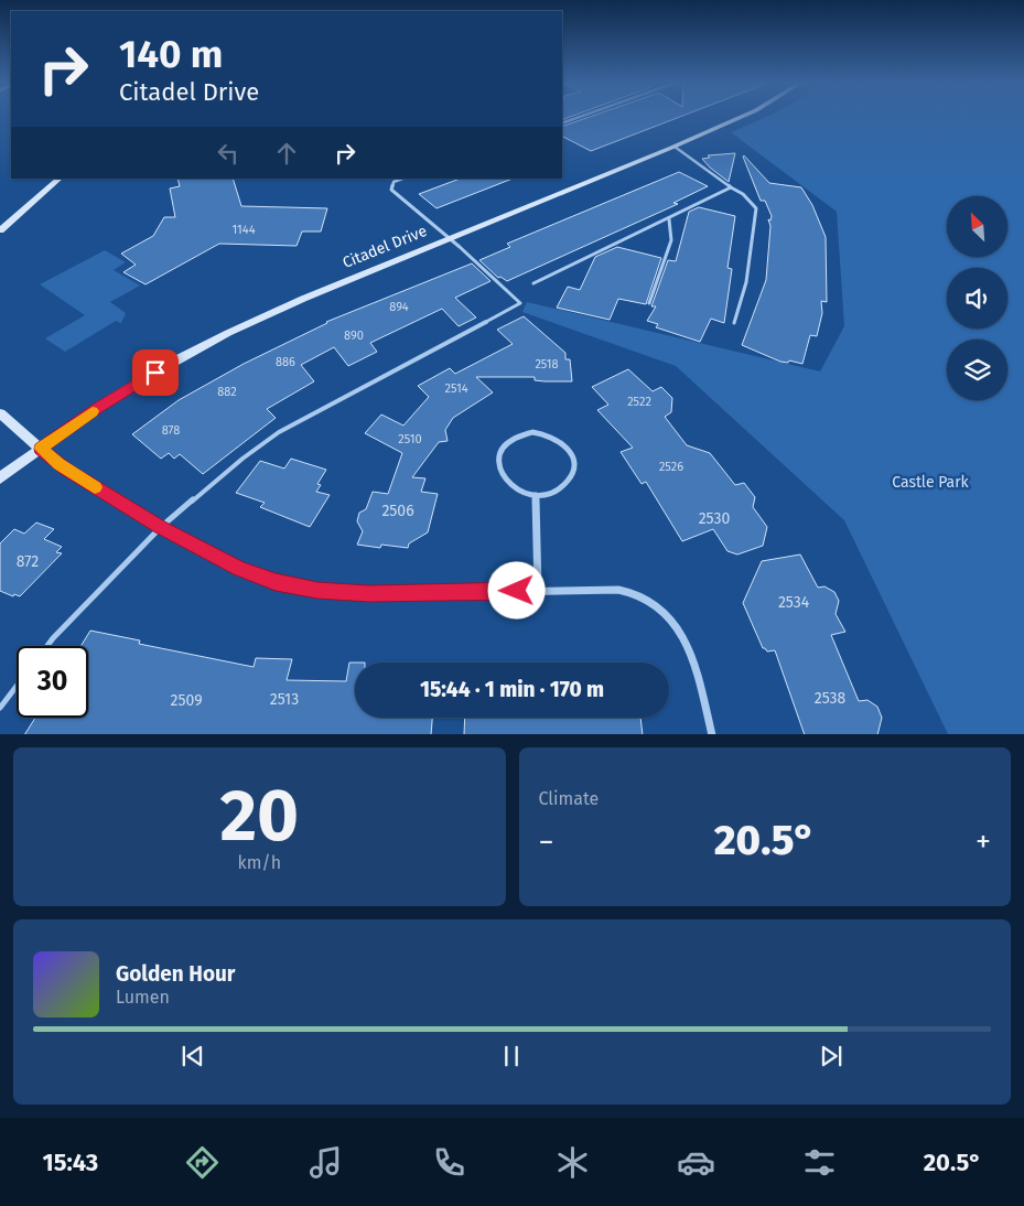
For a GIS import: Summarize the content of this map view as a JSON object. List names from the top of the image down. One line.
{"streets":{"street":["Citadel Drive"]},"parks":["Castle Park"],"house_numbers":["1144","894","890","886","2518","2514","882","2522","878","2510","2526","2506","2530","872","2534","2538","2513","2509"],"north":"top left","page":{"turn":["140 m","Citadel Drive"],"limit":"30","trip":"15:44 · 1 min · 170 m","tile":[["20","km/h"],"Climate"],"heat":["−","20.5°","+"],"song":["Golden Hour","Lumen"],"tabs":["15:43","20.5°"]}}
